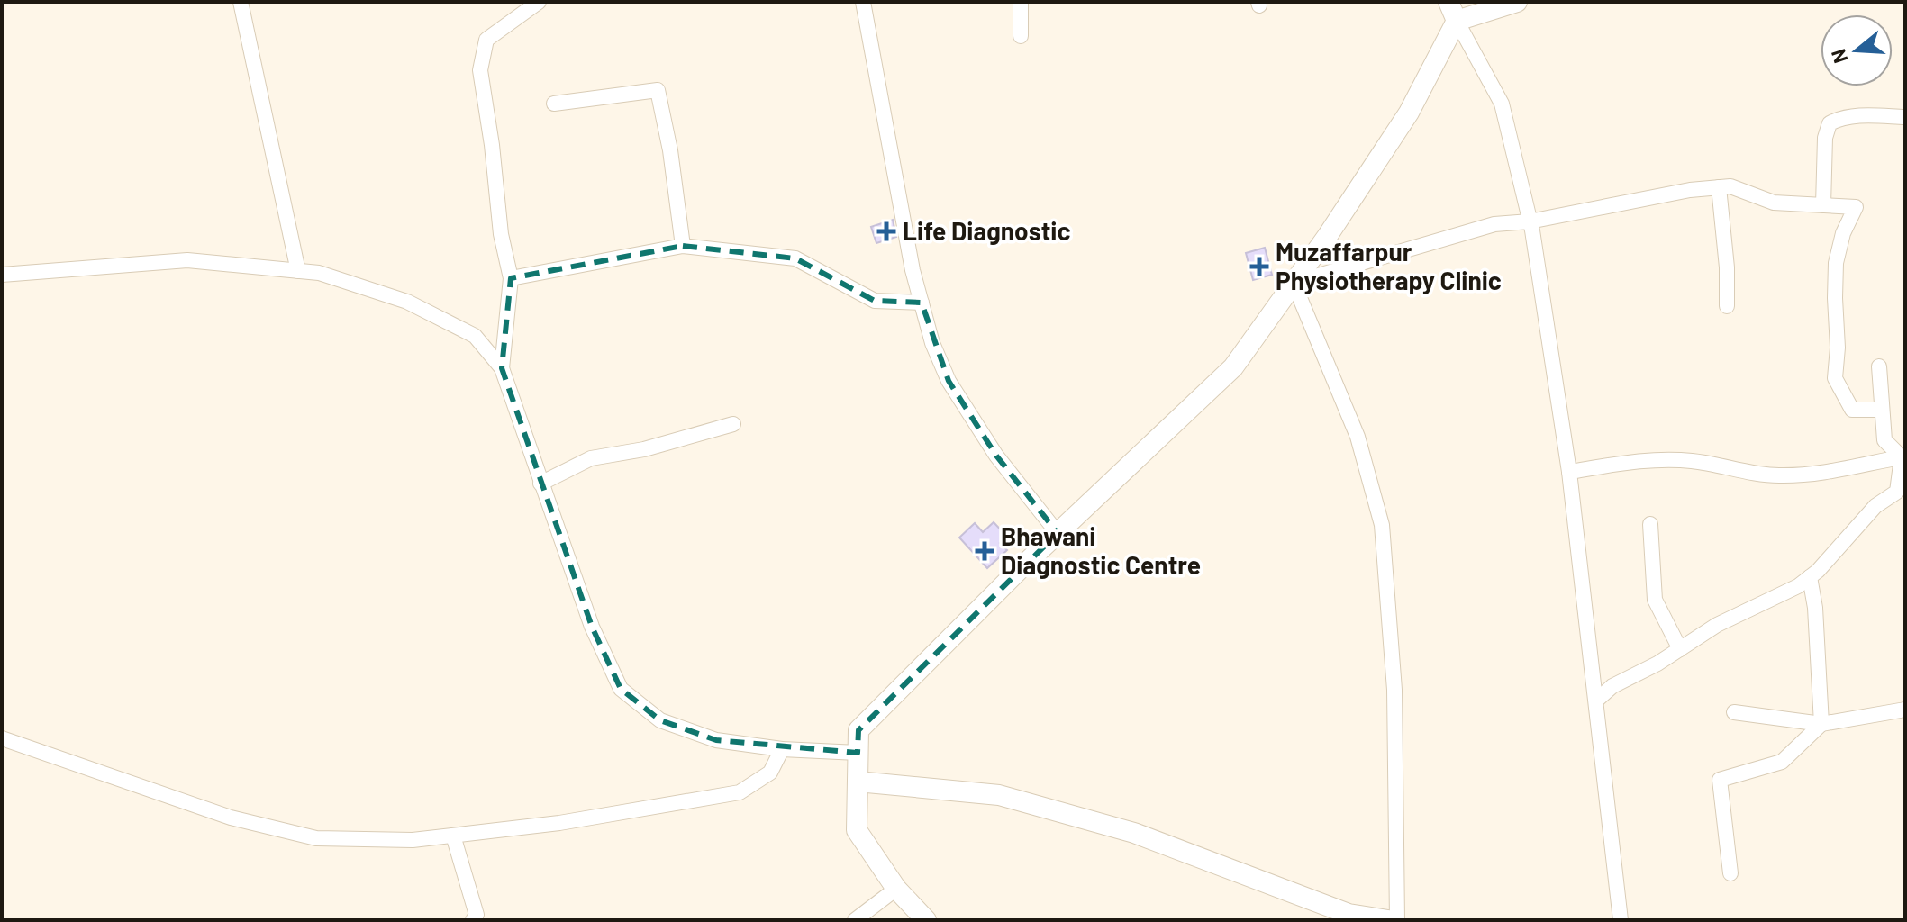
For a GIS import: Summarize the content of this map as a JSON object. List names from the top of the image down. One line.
{"places":{"health":["Life Diagnostic","Muzaffarpur Physiotherapy Clinic","Bhawani Diagnostic Centre"]},"north":"left"}
